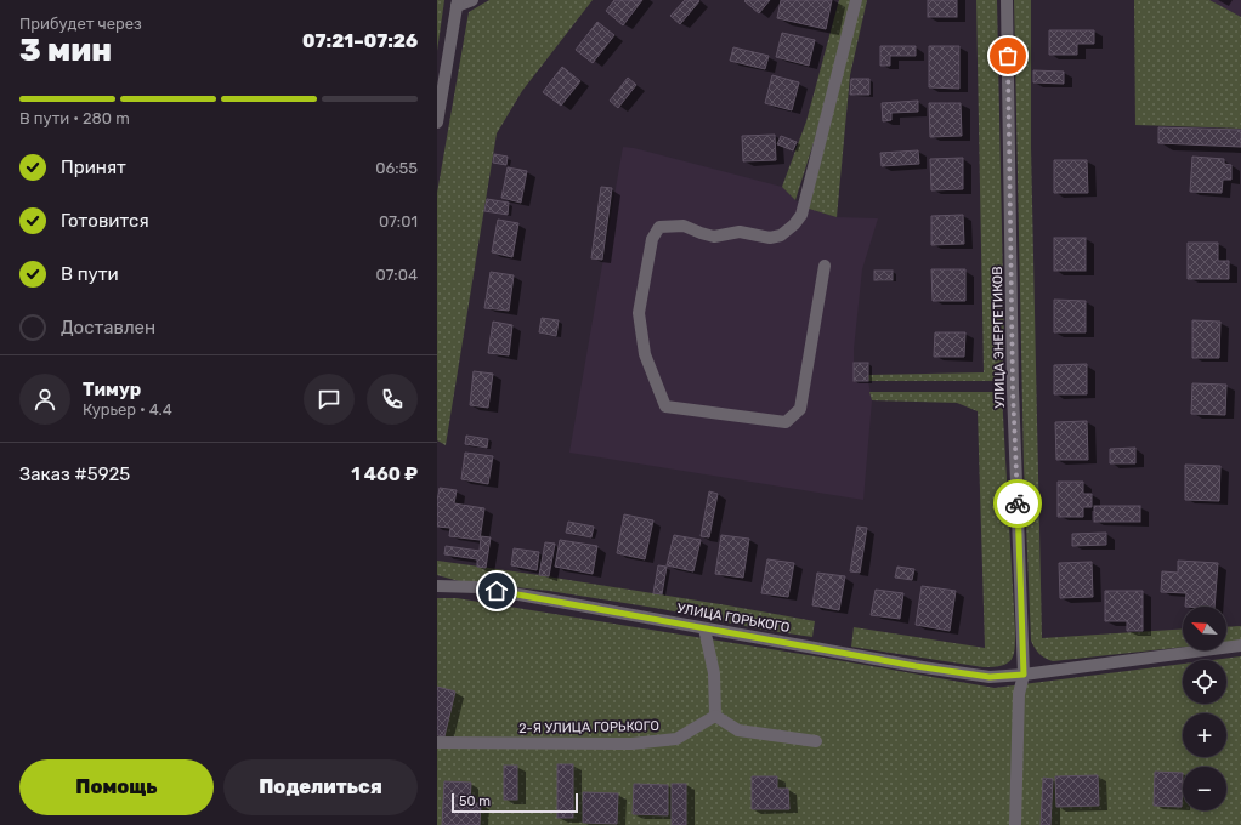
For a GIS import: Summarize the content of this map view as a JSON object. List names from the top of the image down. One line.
{"streets":{"street":["УЛИЦА ЭНЕРГЕТИКОВ","УЛИЦА ГОРЬКОГО","2-Я УЛИЦА ГОРЬКОГО"]},"crossings":[["УЛИЦА ЭНЕРГЕТИКОВ","УЛИЦА ГОРЬКОГО"]],"scale_bar":"50 m","north":"top left","page":{"heading":["3 мин","Прибудет через","07:21–07:26"],"panel":["Тимур","Курьер · 4.4","Заказ #5925","1 460 ₽"],"bar":"В пути · 280 m","list":[["Принят","06:55"],["Готовится","07:01"],["В пути","07:04"],"Доставлен"],"map_buttons":["+","−"],"buttons":["Помощь","Поделиться"],"scale":"50 m"}}
